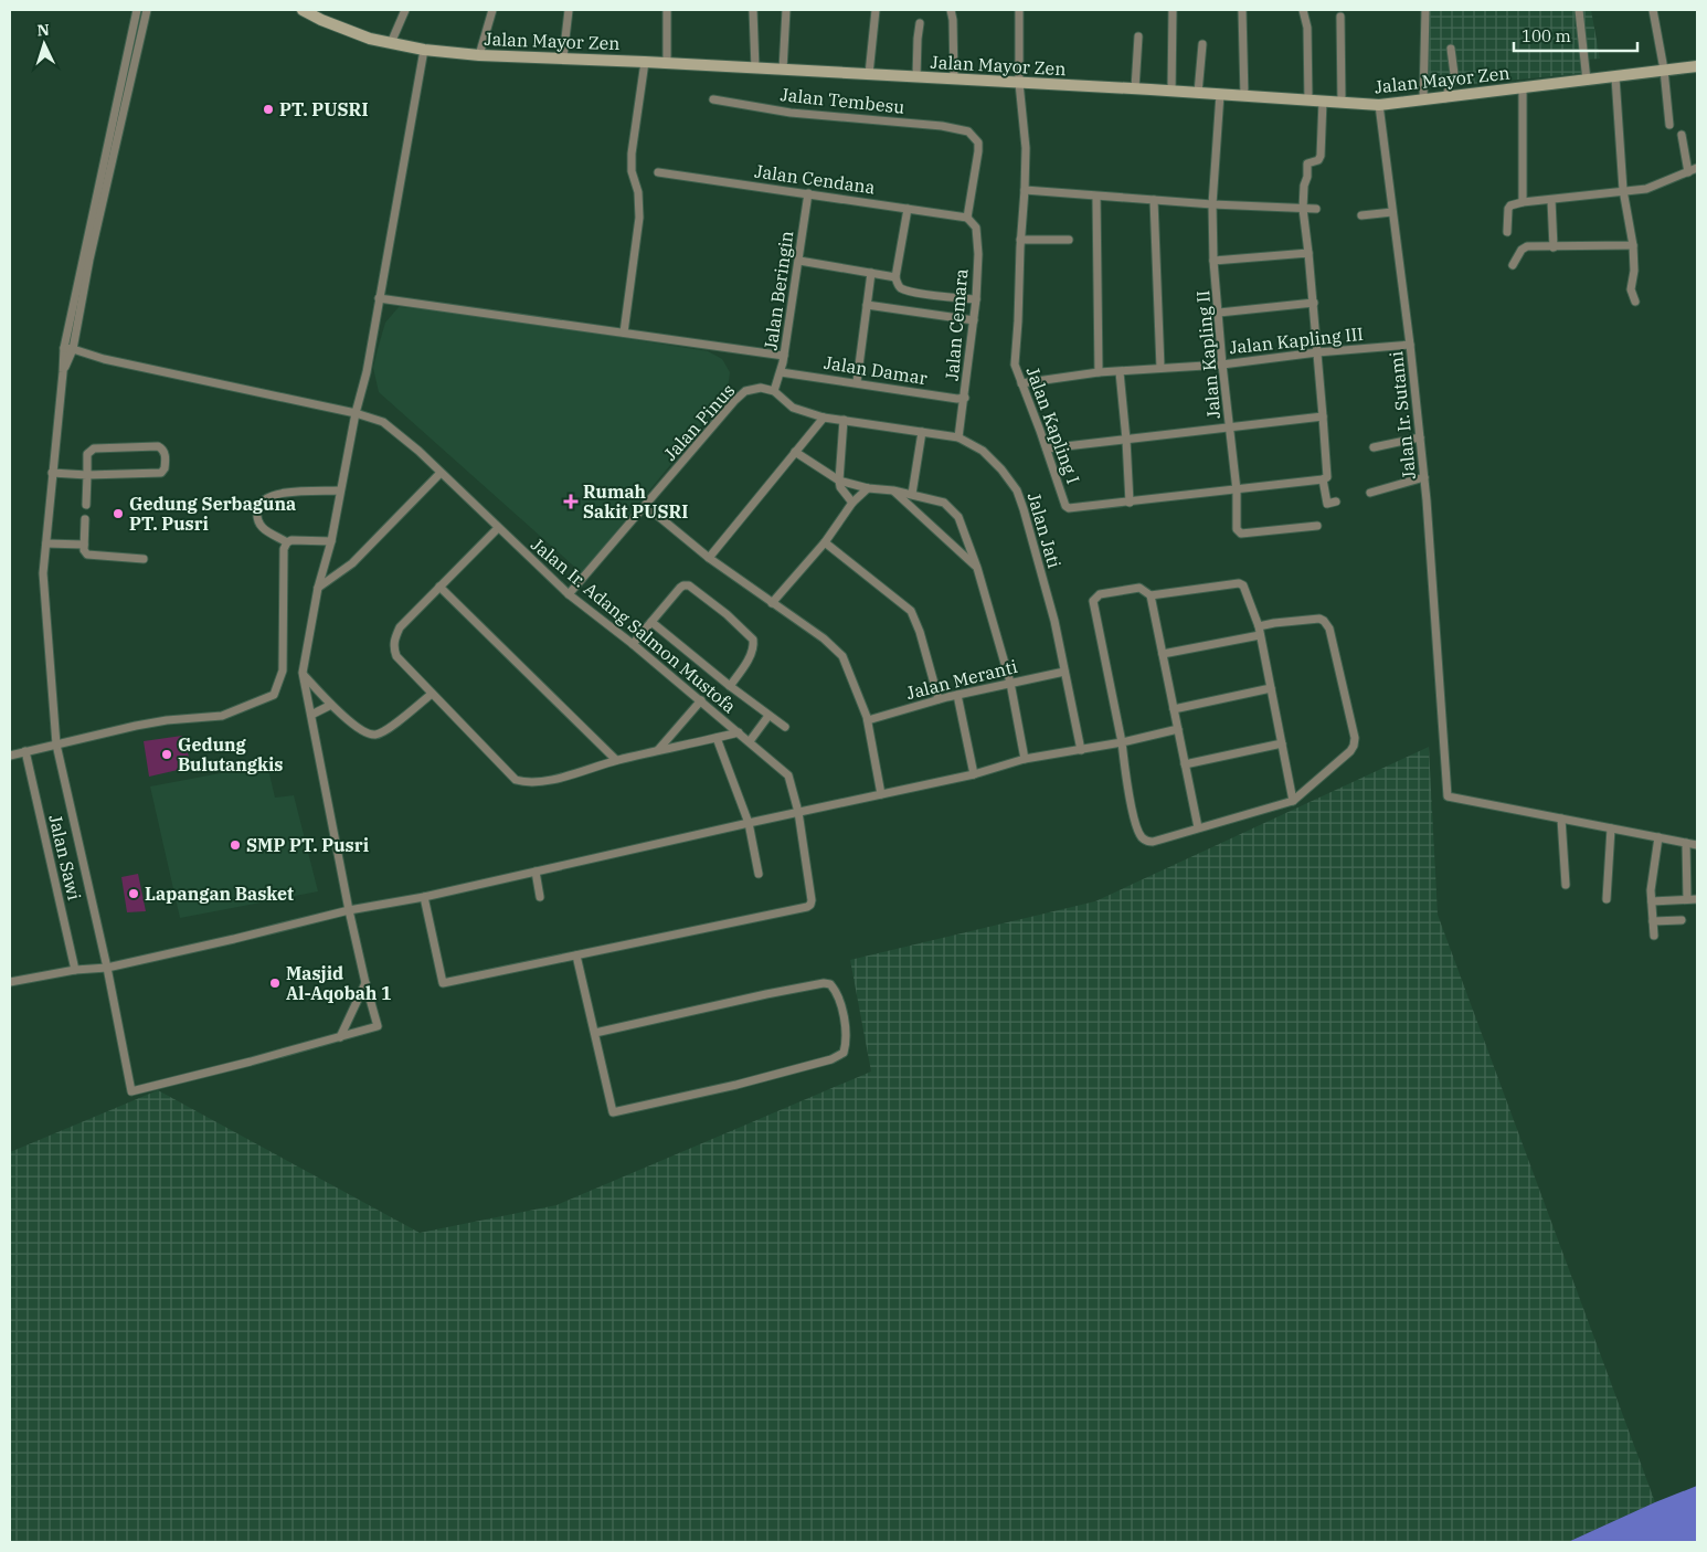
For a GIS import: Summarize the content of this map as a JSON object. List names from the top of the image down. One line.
{"streets":{"street":["Jalan Mayor Zen","Jalan Tembesu","Jalan Cendana","Jalan Beringin","Jalan Cemara","Jalan Kapling III","Jalan Kapling II","Jalan Damar","Jalan Ir. Sutami","Jalan Pinus","Jalan Kapling I","Jalan Jati","Jalan Ir. Adang Salmon Mustofa","Jalan Meranti","Jalan Sawi"]},"crossings":[["Jalan Mayor Zen","Jalan Kapling II"],["Jalan Mayor Zen","Jalan Ir. Sutami"],["Jalan Mayor Zen","Jalan Kapling I"],["Jalan Tembesu","Jalan Cendana"],["Jalan Tembesu","Jalan Cemara"],["Jalan Cendana","Jalan Beringin"],["Jalan Cendana","Jalan Cemara"],["Jalan Beringin","Jalan Damar"],["Jalan Beringin","Jalan Pinus"],["Jalan Beringin","Jalan Jati"],["Jalan Cemara","Jalan Damar"],["Jalan Cemara","Jalan Jati"],["Jalan Kapling III","Jalan Kapling II"],["Jalan Kapling III","Jalan Ir. Sutami"],["Jalan Kapling III","Jalan Kapling I"],["Jalan Kapling II","Jalan Kapling I"],["Jalan Pinus","Jalan Jati"],["Jalan Pinus","Jalan Ir. Adang Salmon Mustofa"],["Jalan Jati","Jalan Meranti"]],"places":{"other":["PT. PUSRI","Gedung Serbaguna PT. Pusri","Gedung Bulutangkis","SMP PT. Pusri","Lapangan Basket","Masjid Al-Aqobah 1"],"health":["Rumah Sakit PUSRI"]},"scale_bar":"100 m","north":"top"}
